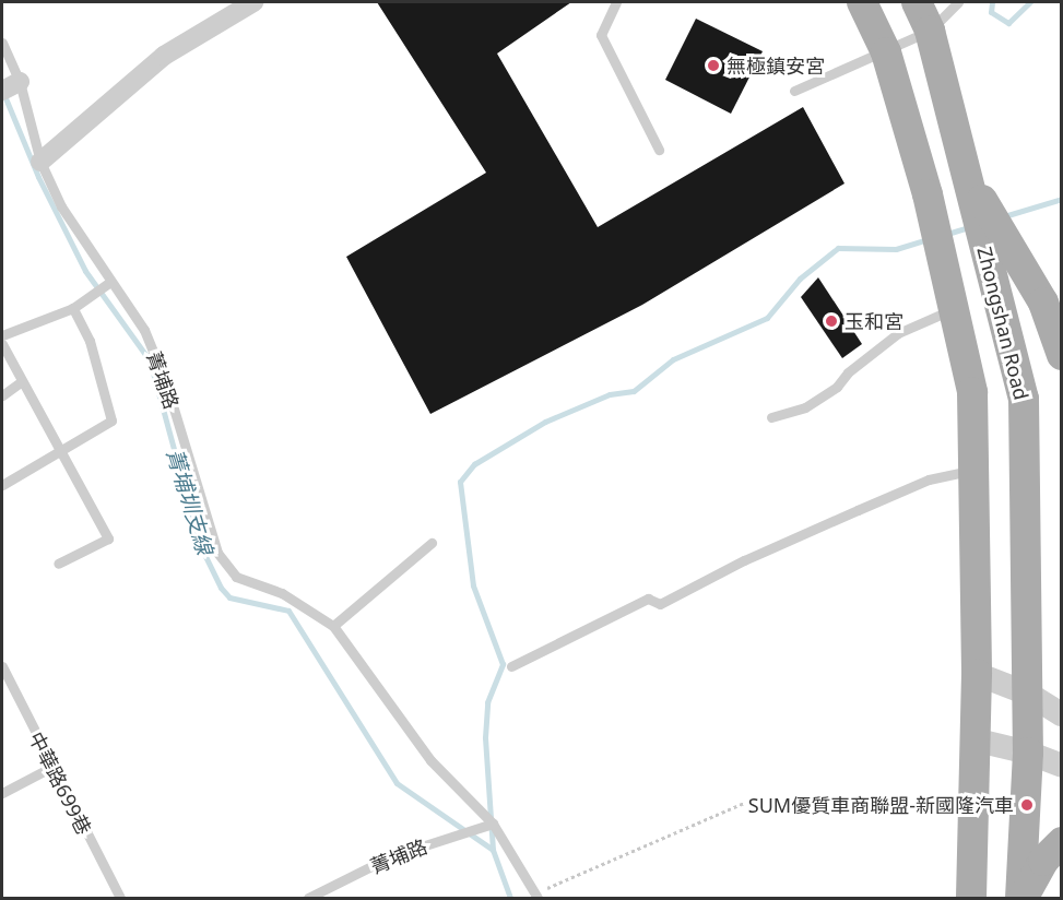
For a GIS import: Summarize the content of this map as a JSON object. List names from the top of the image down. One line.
{"streets":{"main road":["Zhongshan Road"],"lane":["菁埔路","中華路699巷"]},"water":["菁埔圳支線"],"places":["無極鎮安宮","玉和宮","SUM優質車商聯盟-新國隆汽車"]}
